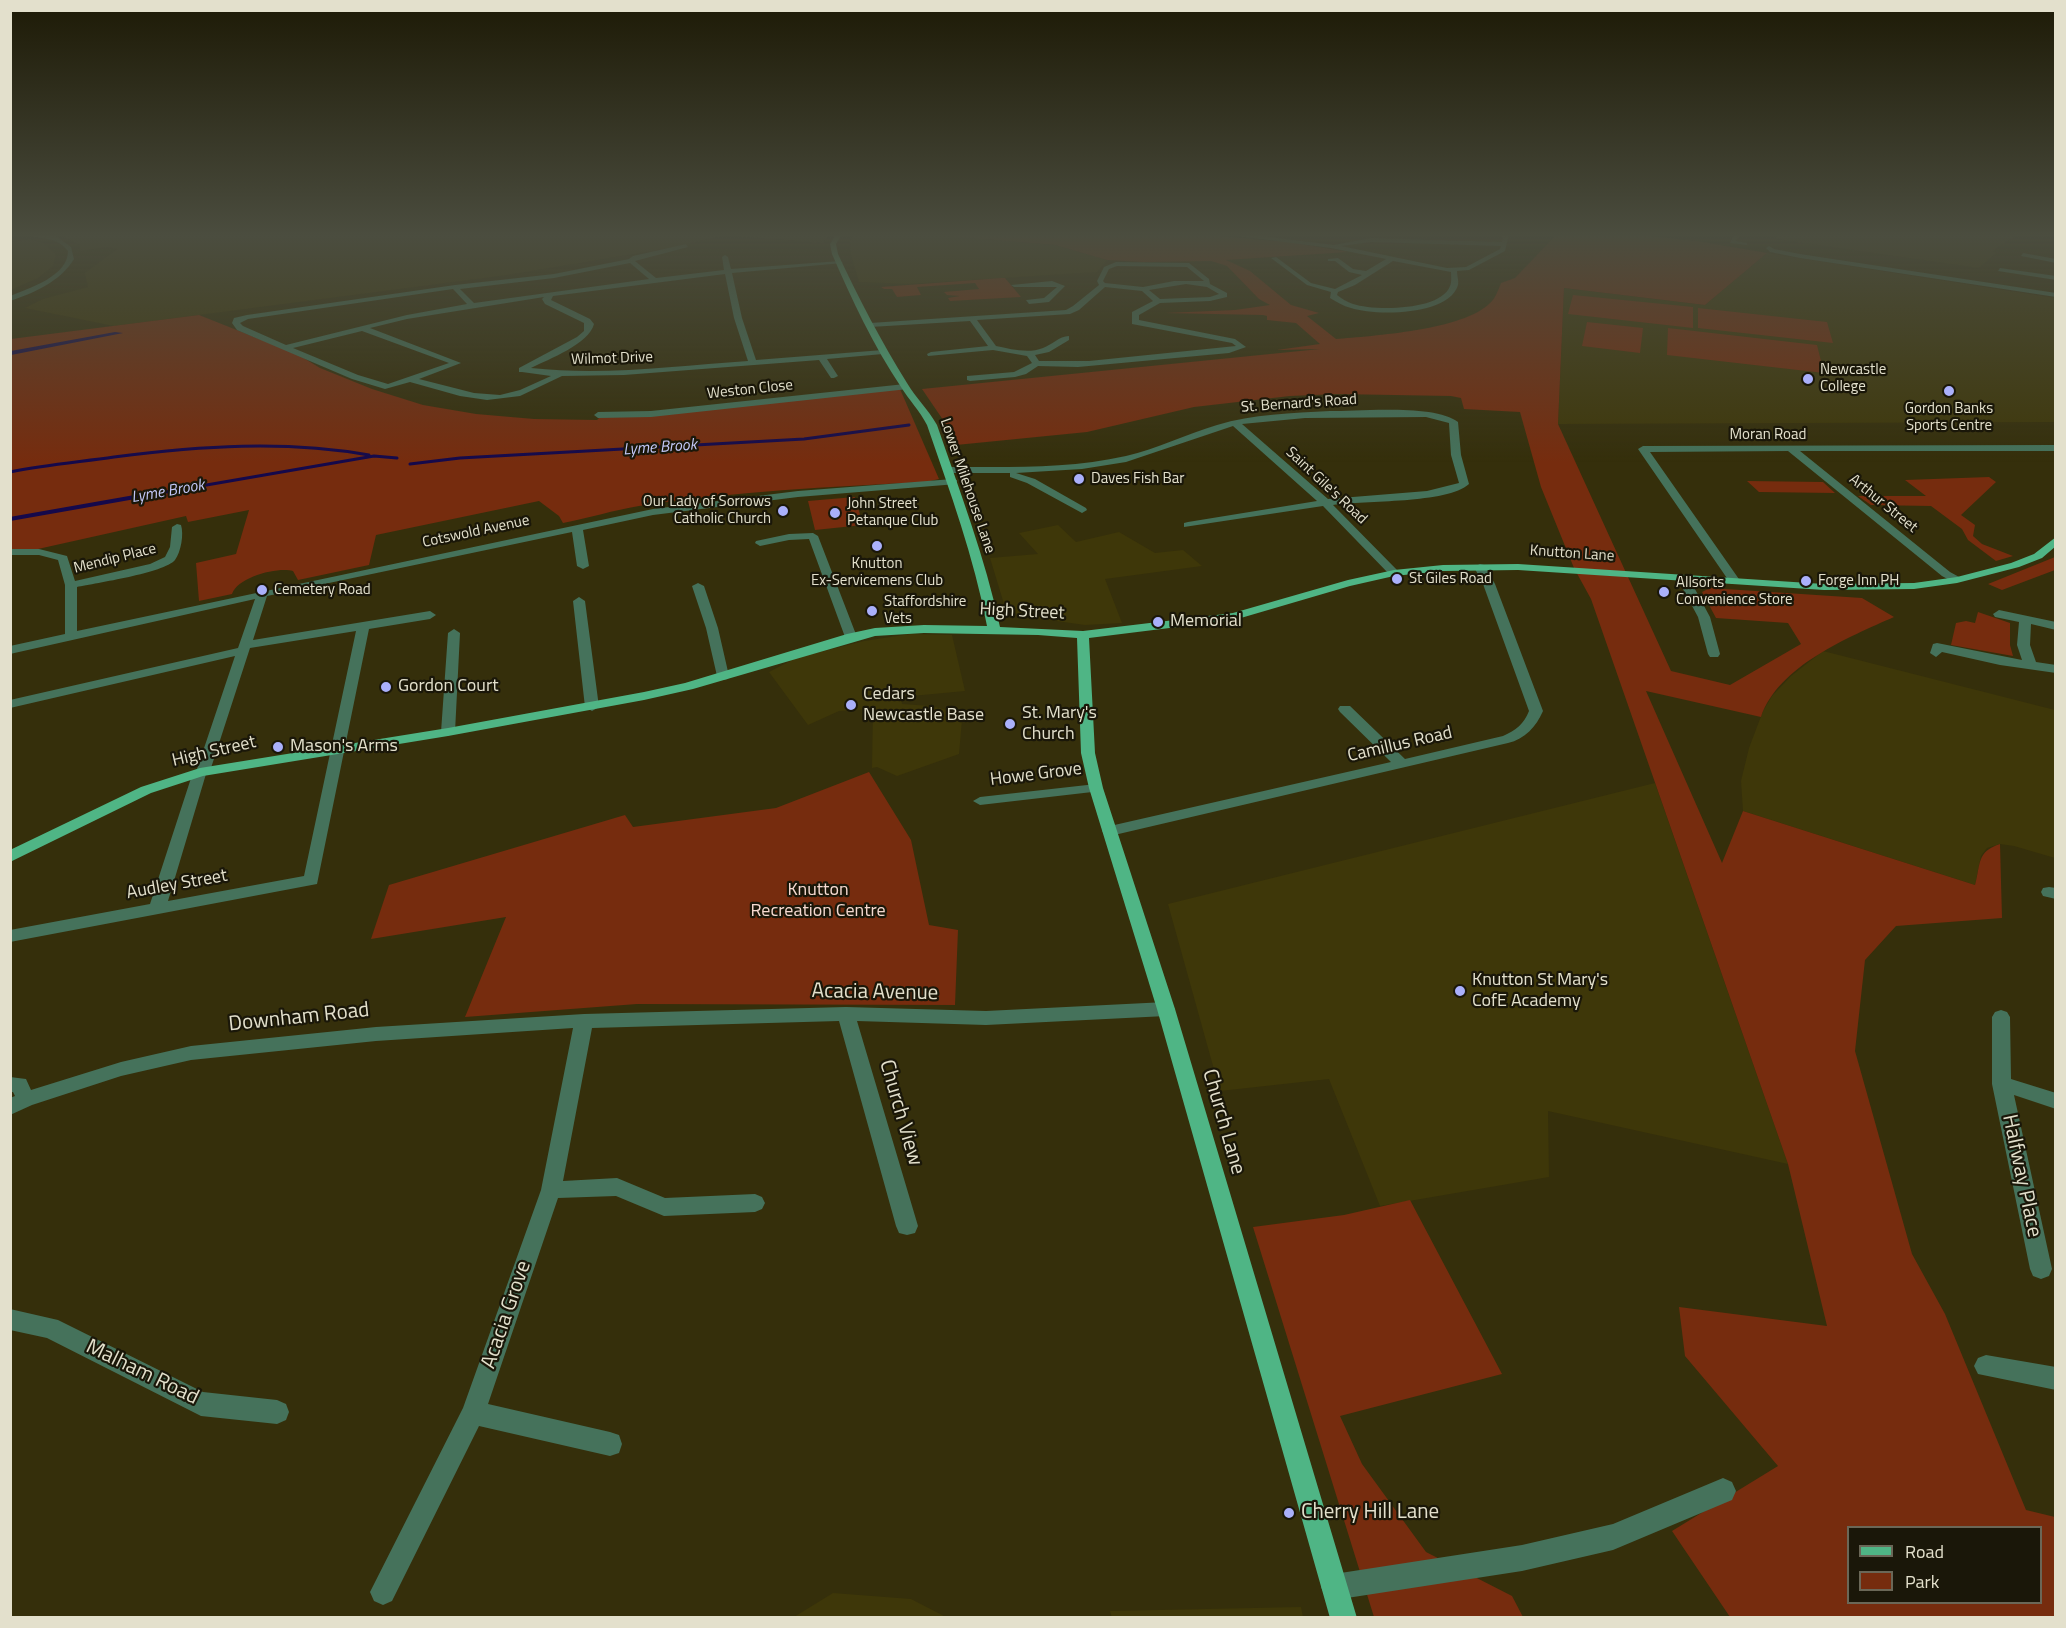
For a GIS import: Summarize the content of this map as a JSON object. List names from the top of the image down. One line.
{"streets":{"main road":["Lower Milehouse Lane","Knutton Lane","High Street","Church Lane"],"street":["Wilmot Drive","Weston Close","St. Bernard's Road","Moran Road","Saint Gile's Road","Arthur Street","Cotswold Avenue","Mendip Place","Camillus Road","Howe Grove","Audley Street","Acacia Avenue","Downham Road","Church View","Halfway Place","Acacia Grove","Malham Road"]},"crossings":[["Wilmot Drive","Lower Milehouse Lane"],["Weston Close","Lower Milehouse Lane"],["St. Bernard's Road","Lower Milehouse Lane"],["St. Bernard's Road","Saint Gile's Road"],["Moran Road","Arthur Street"],["Moran Road","Knutton Lane"],["Lower Milehouse Lane","Cotswold Avenue"],["Lower Milehouse Lane","High Street"],["Saint Gile's Road","Knutton Lane"],["Arthur Street","Knutton Lane"],["Knutton Lane","High Street"],["Knutton Lane","Camillus Road"],["Knutton Lane","Church Lane"],["High Street","Audley Street"],["High Street","Church Lane"],["Camillus Road","Church Lane"],["Howe Grove","Church Lane"],["Acacia Avenue","Downham Road"],["Acacia Avenue","Church View"],["Acacia Avenue","Church Lane"],["Acacia Avenue","Acacia Grove"],["Downham Road","Acacia Grove"]],"water":["Lyme Brook"],"parks":["Knutton Recreation Centre"],"places":["Newcastle College","Gordon Banks Sports Centre","Daves Fish Bar","Our Lady of Sorrows Catholic Church","John Street Petanque Club","Knutton Ex-Servicemens Club","St Giles Road","Forge Inn PH","Cemetery Road","Allsorts Convenience Store","Staffordshire Vets","Memorial","Gordon Court","Cedars Newcastle Base","St. Mary's Church","Mason's Arms","Knutton St Mary's CofE Academy","Cherry Hill Lane"],"legend":["Road","Park"]}
